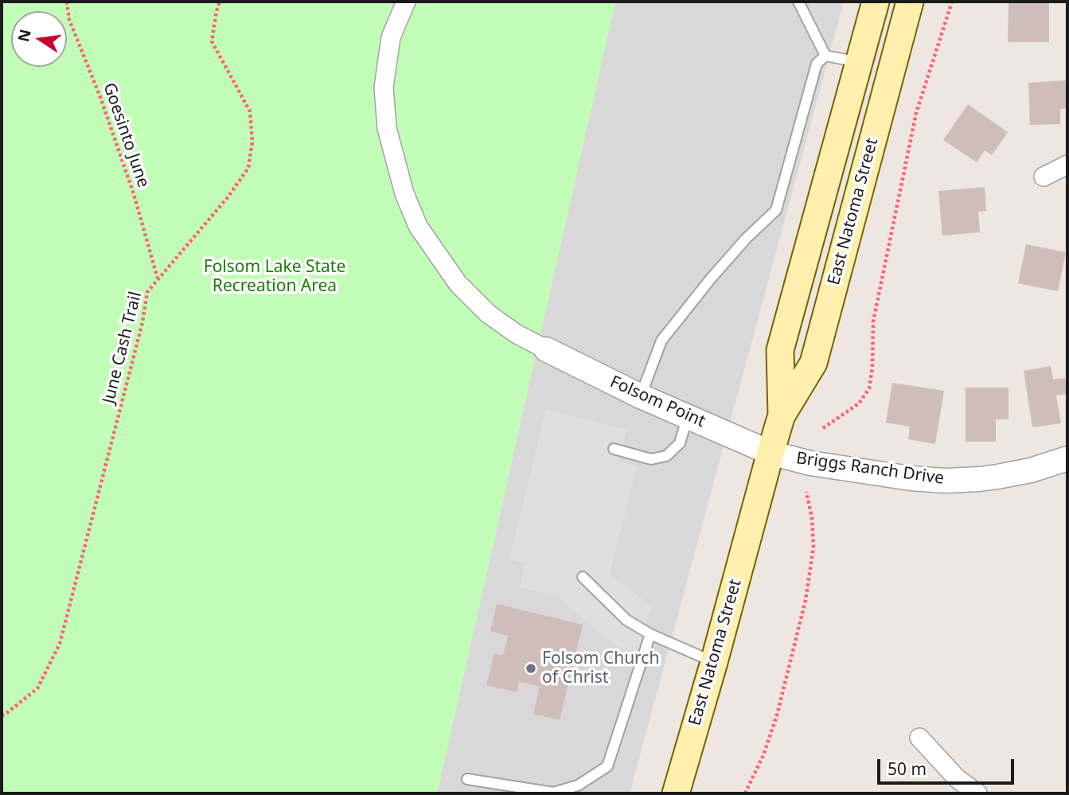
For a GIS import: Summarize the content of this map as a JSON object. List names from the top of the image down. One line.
{"streets":{"main road":["East Natoma Street"],"street":["Folsom Point","Briggs Ranch Drive"],"path":["Goesinto June","June Cash Trail"]},"crossings":[["Goesinto June","June Cash Trail"],["East Natoma Street","Folsom Point"],["East Natoma Street","Briggs Ranch Drive"],["Folsom Point","Briggs Ranch Drive"]],"parks":["Folsom Lake State Recreation Area"],"places":["Folsom Church of Christ"],"scale_bar":"50 m","north":"left"}
